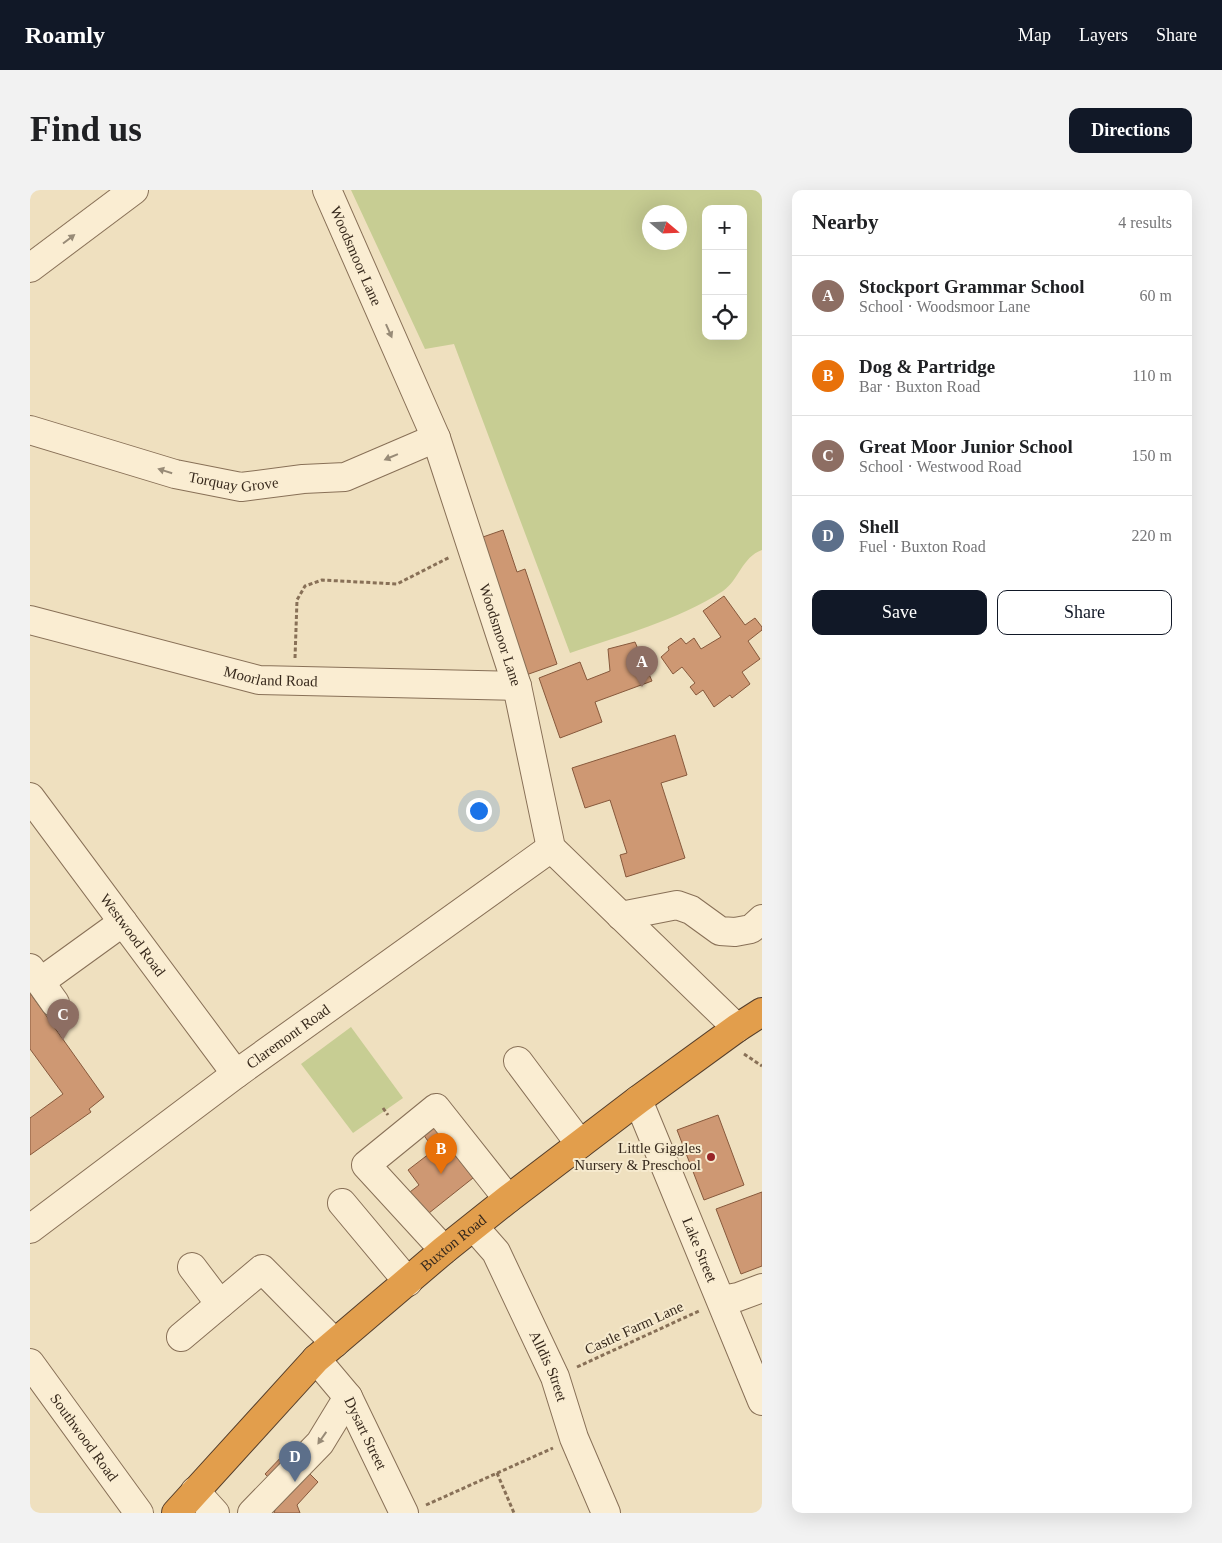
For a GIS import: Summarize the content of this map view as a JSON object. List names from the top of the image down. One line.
{"streets":{"highway":["Buxton Road"],"street":["Woodsmoor Lane","Torquay Grove","Moorland Road","Westwood Road","Claremont Road","Lake Street","Alldis Street","Dysart Street","Southwood Road"],"path":["Castle Farm Lane"]},"crossings":[["Woodsmoor Lane","Torquay Grove"],["Woodsmoor Lane","Moorland Road"],["Woodsmoor Lane","Claremont Road"],["Westwood Road","Claremont Road"],["Buxton Road","Lake Street"],["Buxton Road","Alldis Street"],["Buxton Road","Dysart Street"],["Lake Street","Castle Farm Lane"],["Castle Farm Lane","Alldis Street"]],"one_way":["Woodsmoor Lane","Torquay Grove"],"places":["Little Giggles Nursery & Preschool"],"north":"right","page":{"header":"Roamly","nav":["Map","Layers","Share"],"buttons":["Directions",["Save","Share"]],"title":"Find us","heading":["Nearby","4 results"],"map_buttons":["+","−"],"list":[{"mark":"A","name":"Stockport Grammar School","note":"School · Woodsmoor Lane","value":"60 m"},{"mark":"B","name":"Dog & Partridge","note":"Bar · Buxton Road","value":"110 m"},{"mark":"C","name":"Great Moor Junior School","note":"School · Westwood Road","value":"150 m"},{"mark":"D","name":"Shell","note":"Fuel · Buxton Road","value":"220 m"}],"pins":["A","C","B","D"]}}
